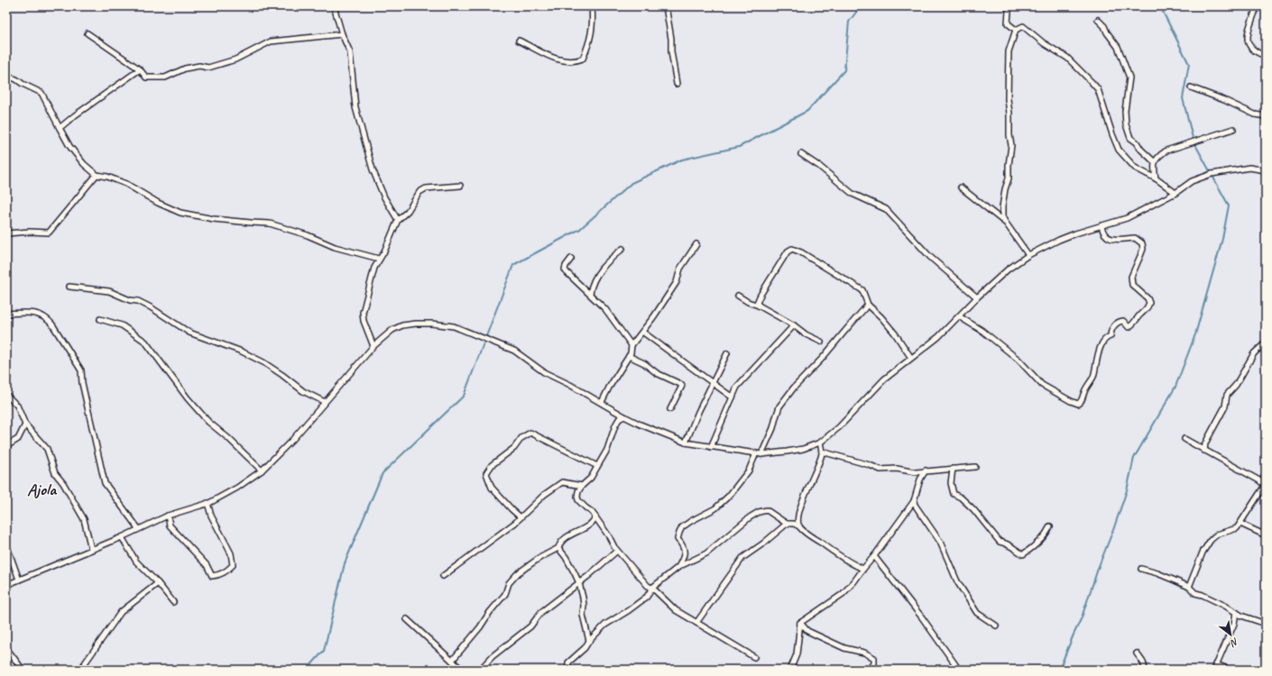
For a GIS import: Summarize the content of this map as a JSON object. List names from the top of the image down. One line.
{"districts":["Ajola"],"north":"bottom right"}
